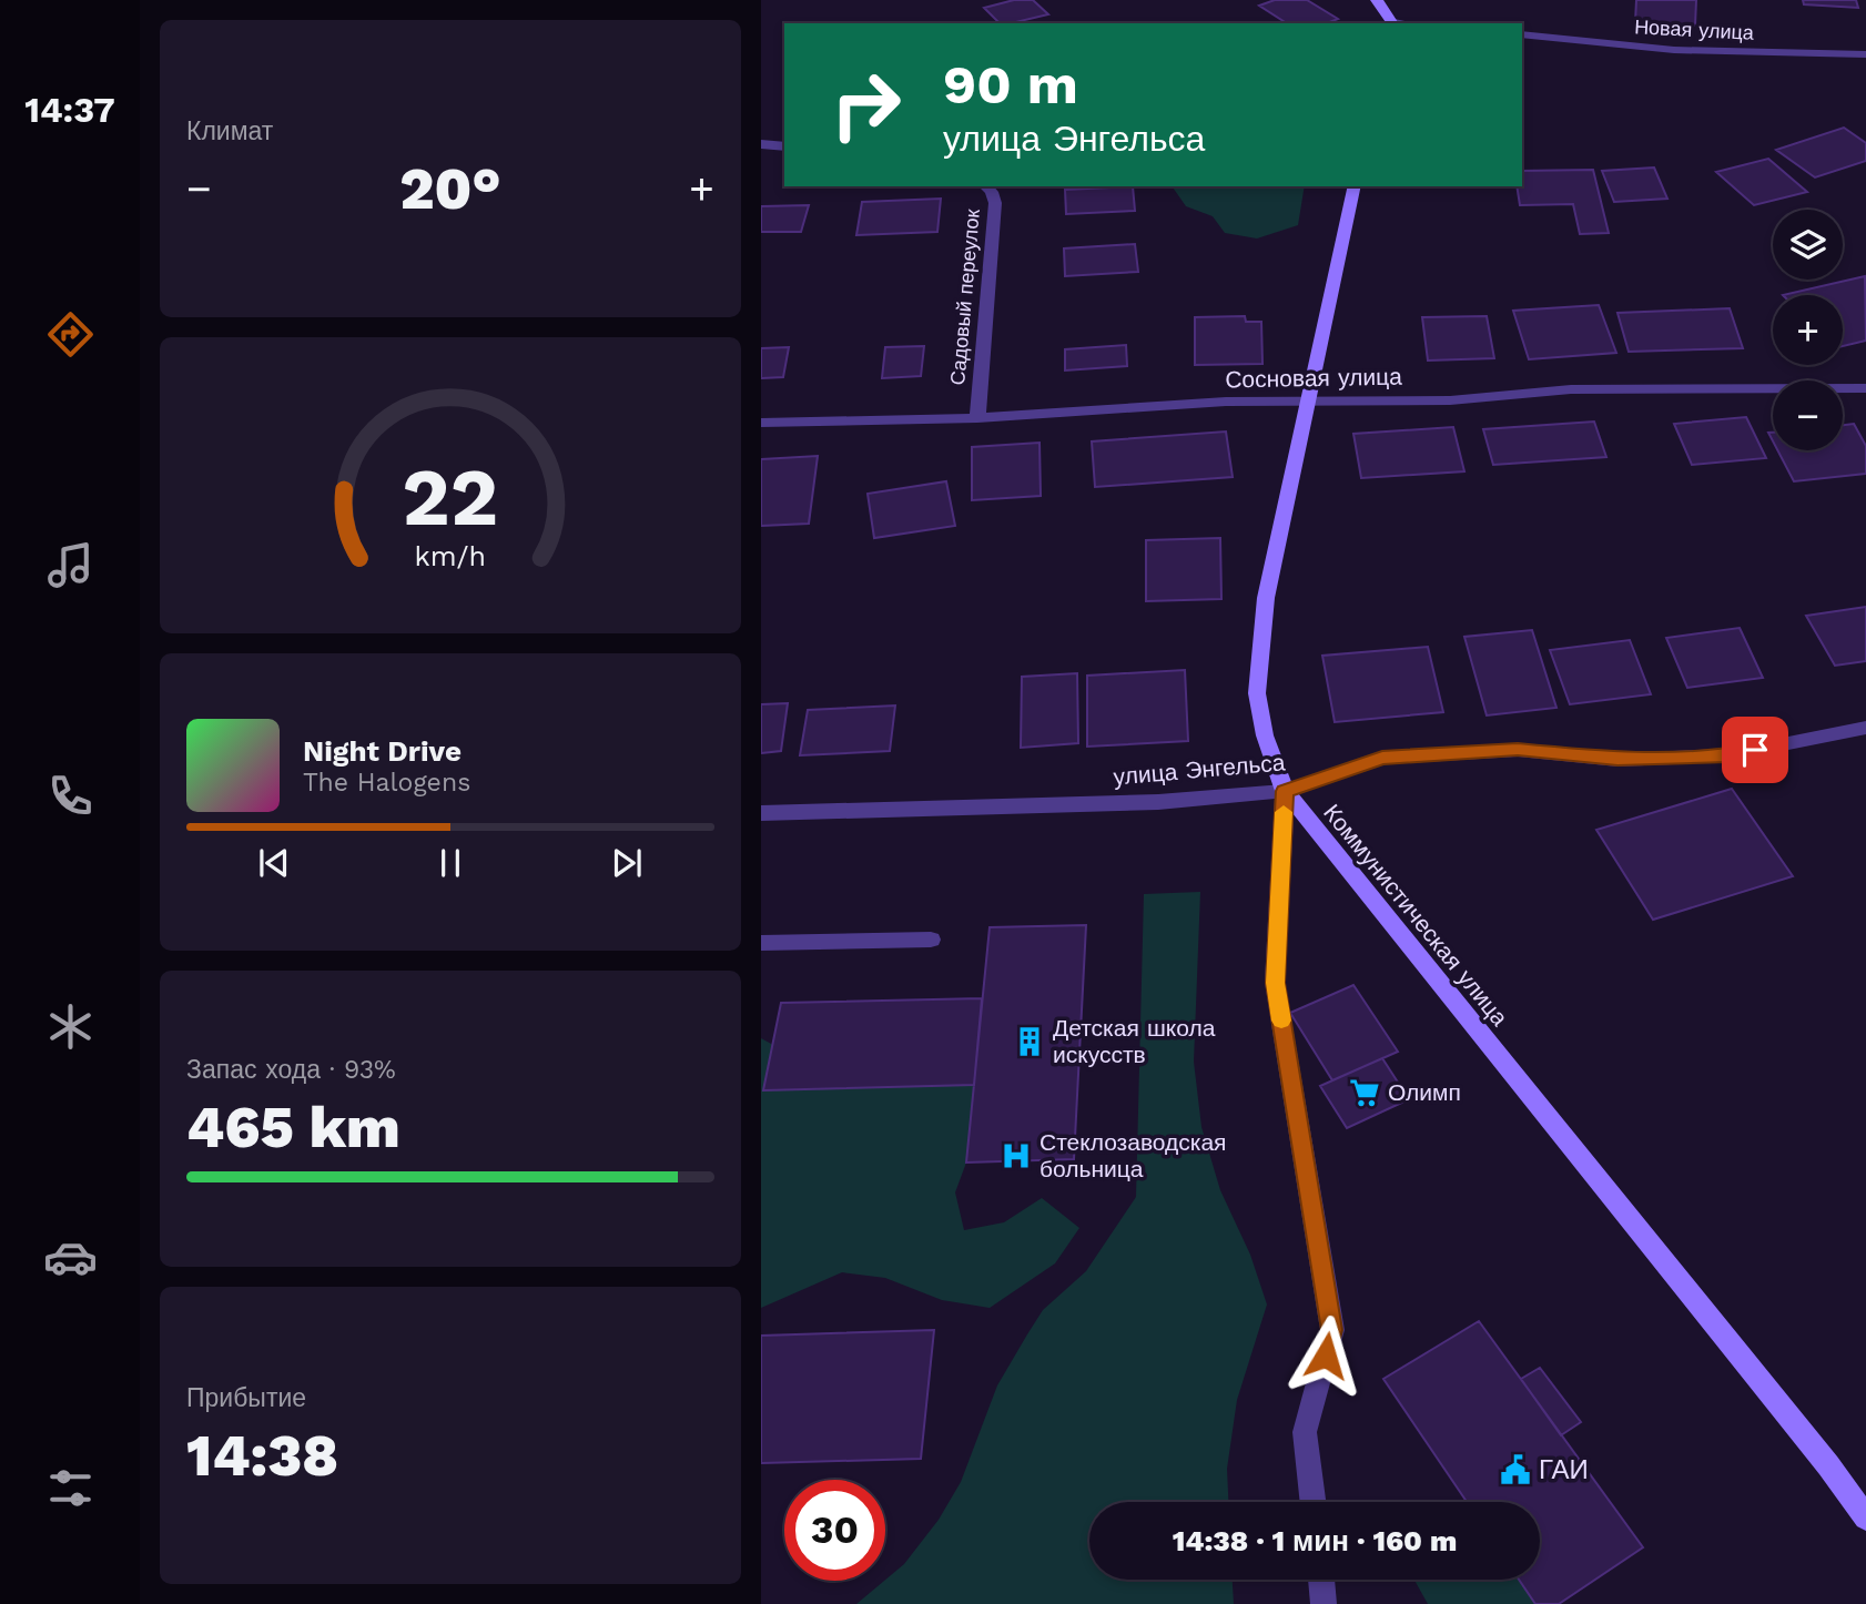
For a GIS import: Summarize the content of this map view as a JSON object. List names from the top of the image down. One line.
{"streets":{"street":["Новая улица","Садовый переулок","Сосновая улица","улица Энгельса","Коммунистическая улица"]},"crossings":[["Садовый переулок","Сосновая улица"],["Сосновая улица","Коммунистическая улица"],["улица Энгельса","Коммунистическая улица"]],"places":{"building":["Детская школа искусств"],"supermarket":["Олимп"],"hospital":["Стеклозаводская больница"],"public building":["ГАИ"]},"page":{"tabs":"14:37","tile":["Климат",["Запас хода · 93%","465 km"],["Прибытие","14:38"]],"turn":["90 m","улица Энгельса"],"heat":["−","20°","+"],"map_buttons":["+","−"],"song":["Night Drive","The Halogens"],"limit":"30","trip":"14:38 · 1 мин · 160 m","gauge":["22","km/h"]}}
